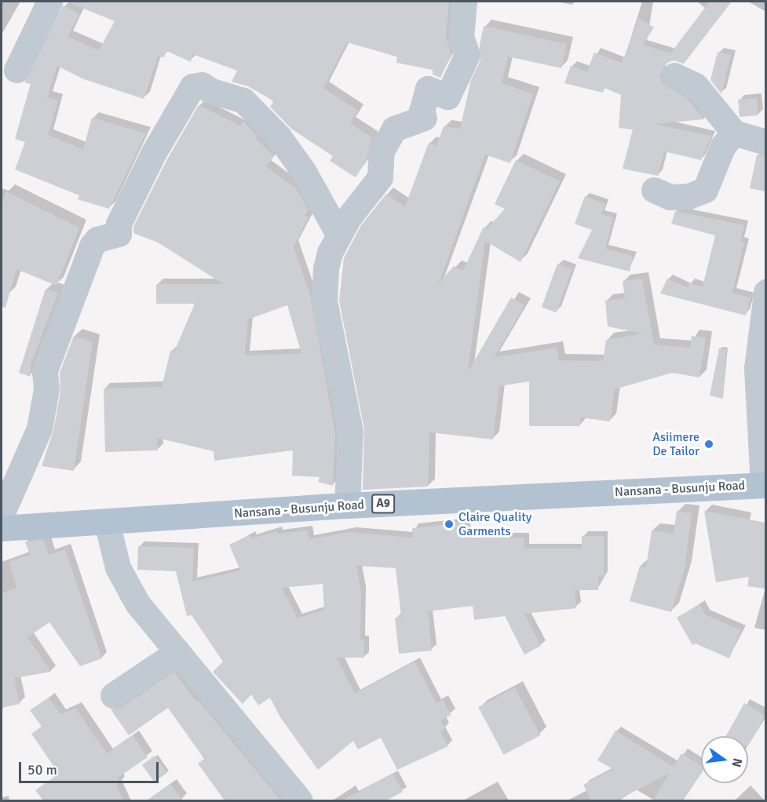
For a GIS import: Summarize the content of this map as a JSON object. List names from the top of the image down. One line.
{"streets":{"main road":["Nansana - Busunju Road","A9"]},"places":["Asiimere De Tailor","Claire Quality Garments"],"scale_bar":"50 m","north":"right"}
